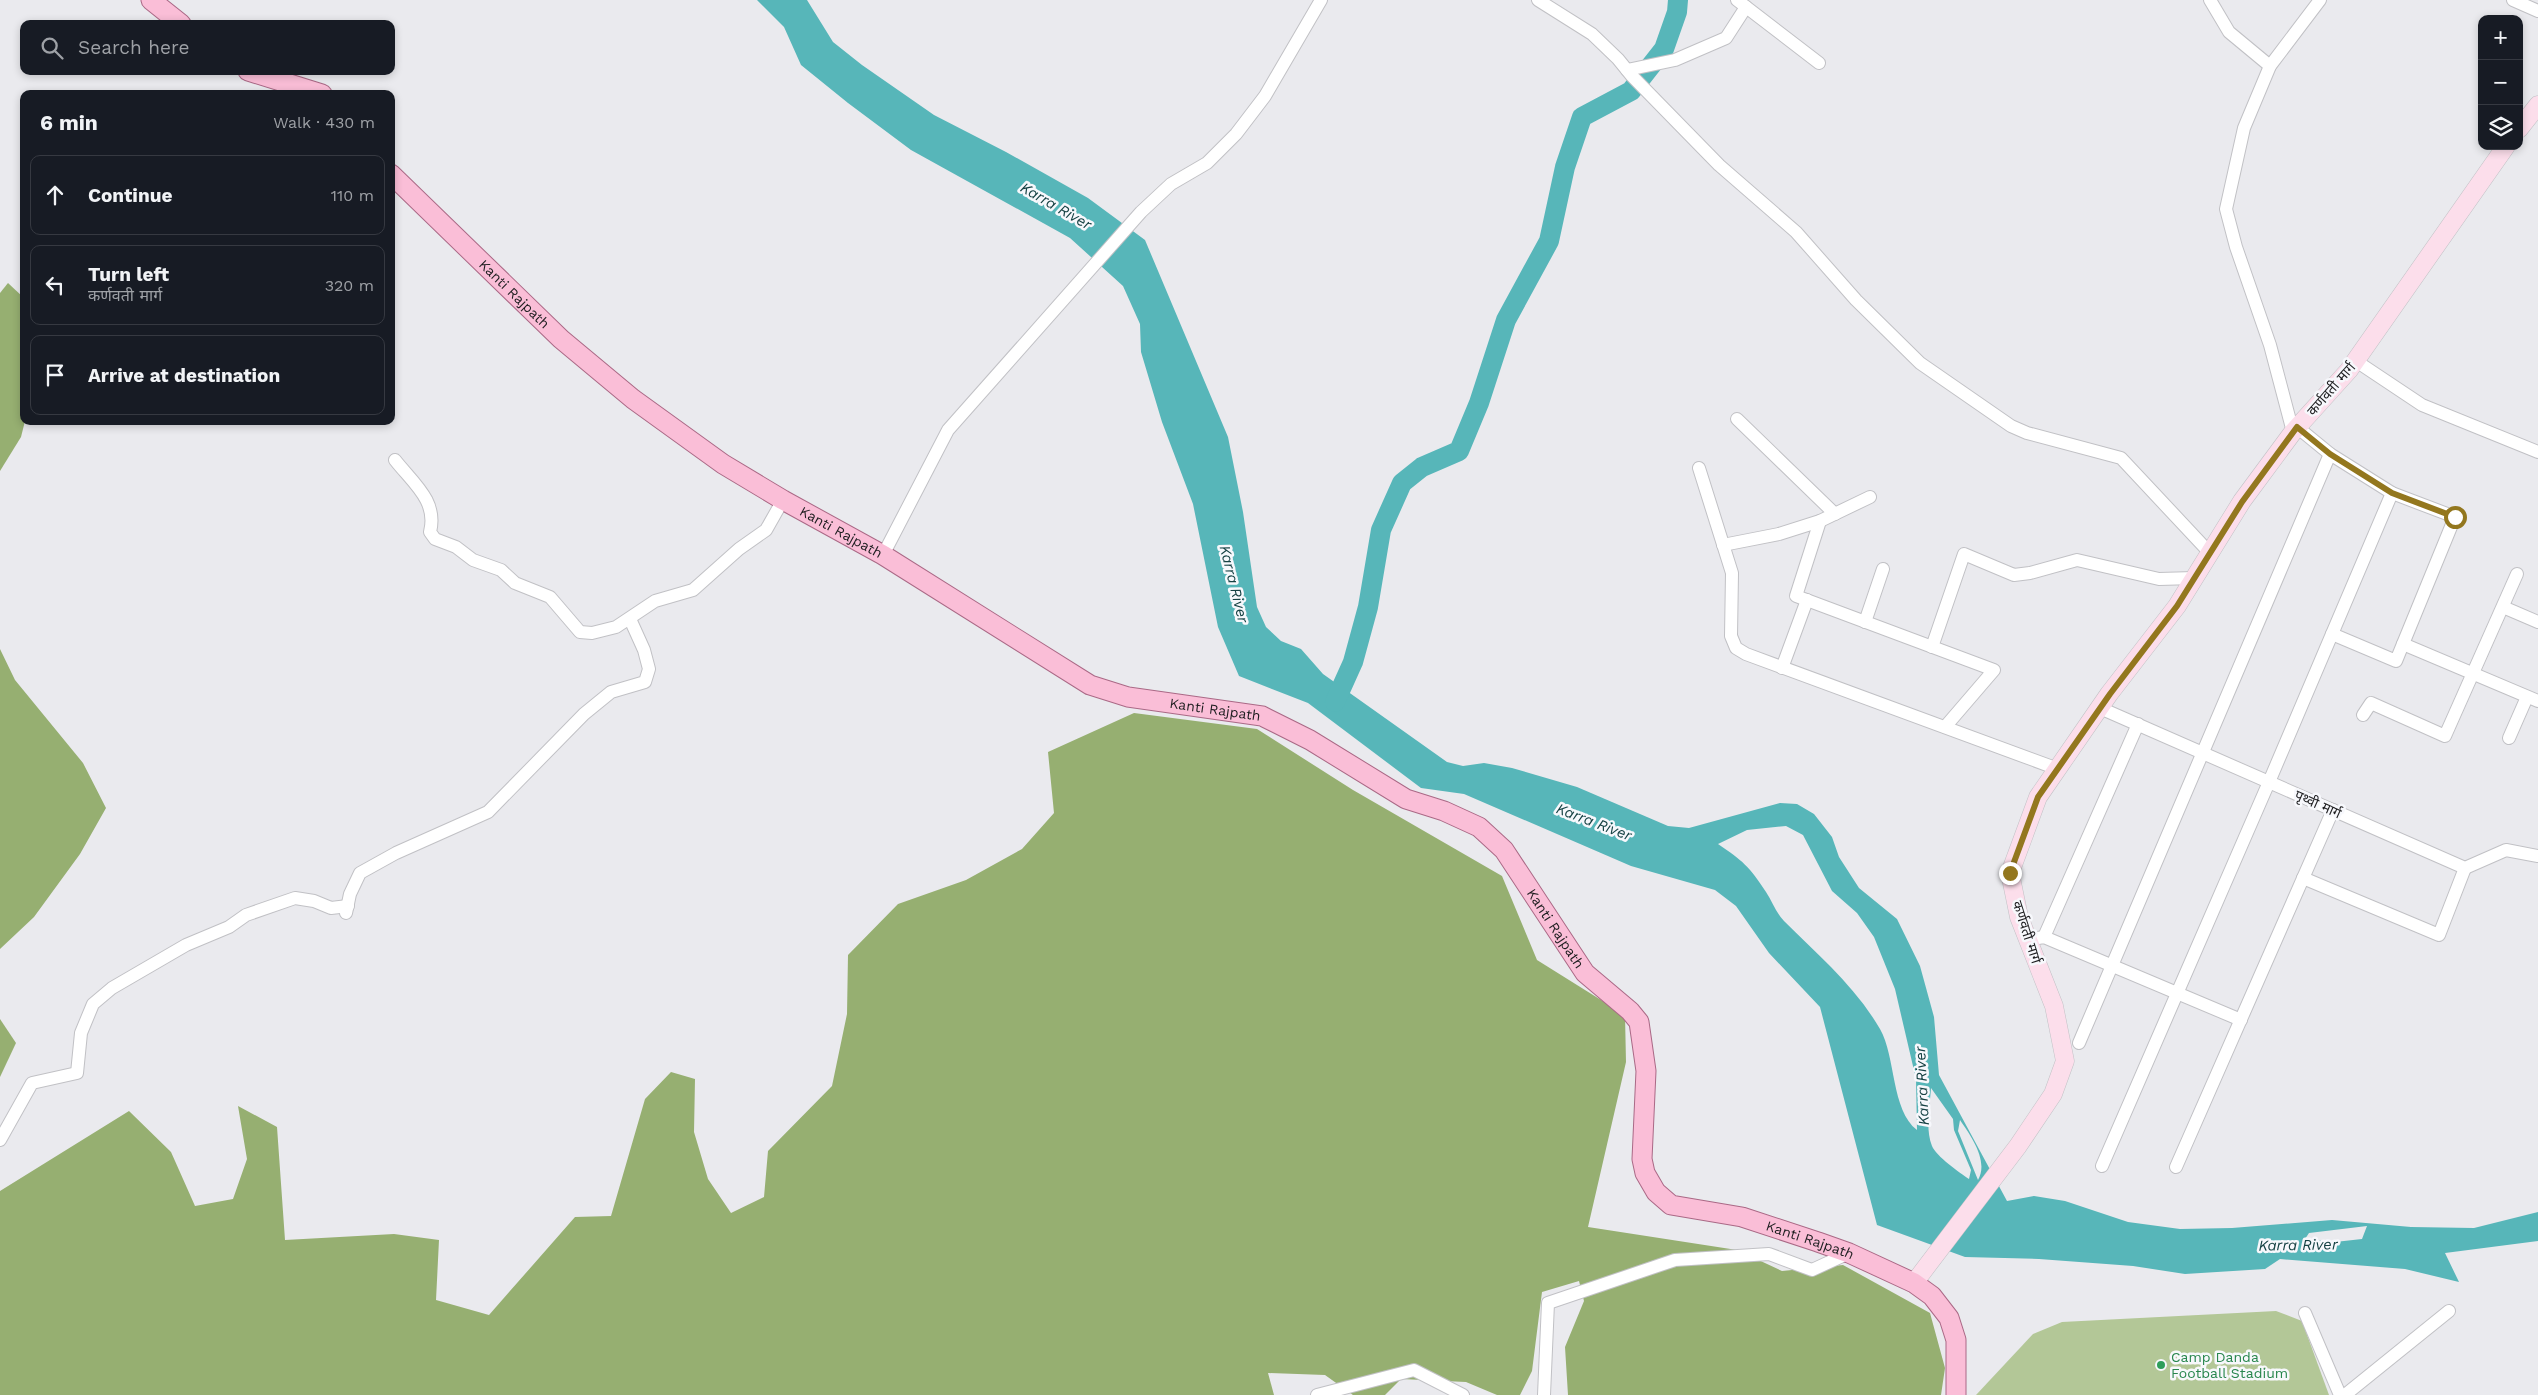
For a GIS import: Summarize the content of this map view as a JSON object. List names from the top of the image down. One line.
{"streets":{"main road":["Kanti Rajpath","कर्णवती मार्ग"],"street":["पृथ्वी मार्ग"]},"crossings":[["Kanti Rajpath","कर्णवती मार्ग"],["कर्णवती मार्ग","पृथ्वी मार्ग"]],"water":["Karra River"],"places":["Camp Danda Football Stadium"],"page":{"map_buttons":["+","−"],"search":"Search here","heading":["6 min","Walk · 430 m"],"list":[["Continue","110 m"],["Turn left","कर्णवती मार्ग","320 m"],"Arrive at destination"]}}
